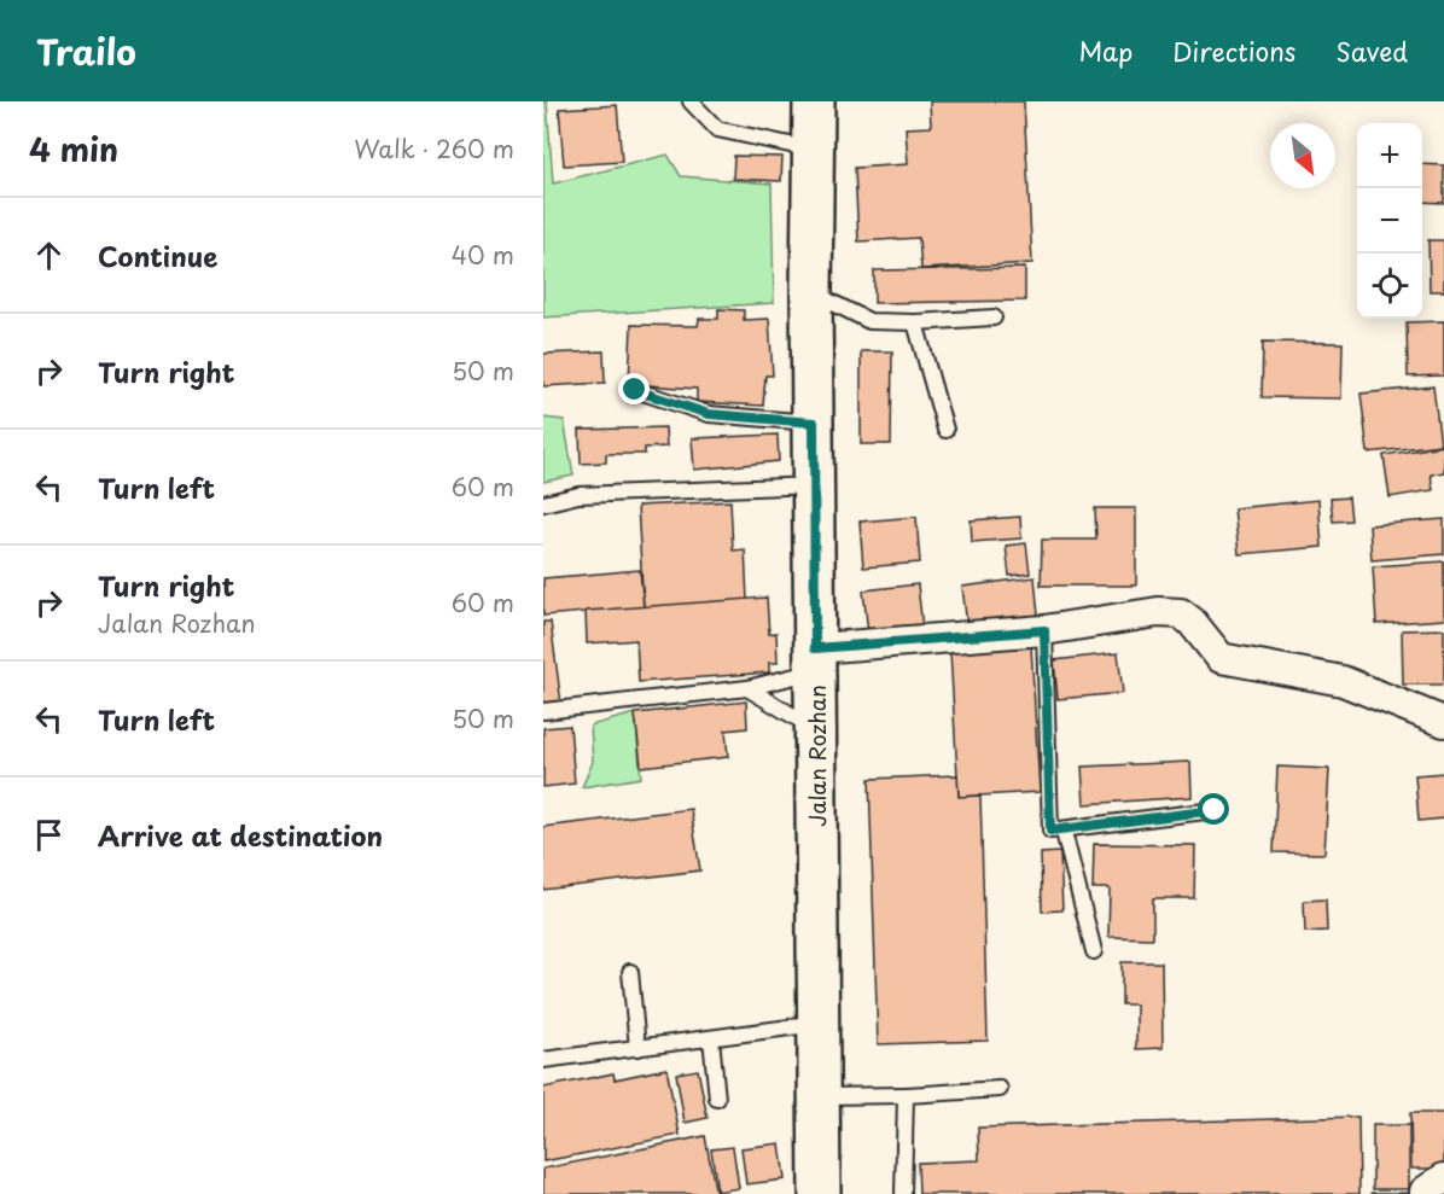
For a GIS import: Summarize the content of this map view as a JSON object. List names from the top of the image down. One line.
{"streets":{"main road":["Jalan Rozhan"]},"north":"bottom right","page":{"header":"Trailo","nav":["Map","Directions","Saved"],"heading":["4 min","Walk · 260 m"],"map_buttons":["+","−"],"list":[["Continue","40 m"],["Turn right","50 m"],["Turn left","60 m"],["Turn right","Jalan Rozhan","60 m"],["Turn left","50 m"],"Arrive at destination"]}}
